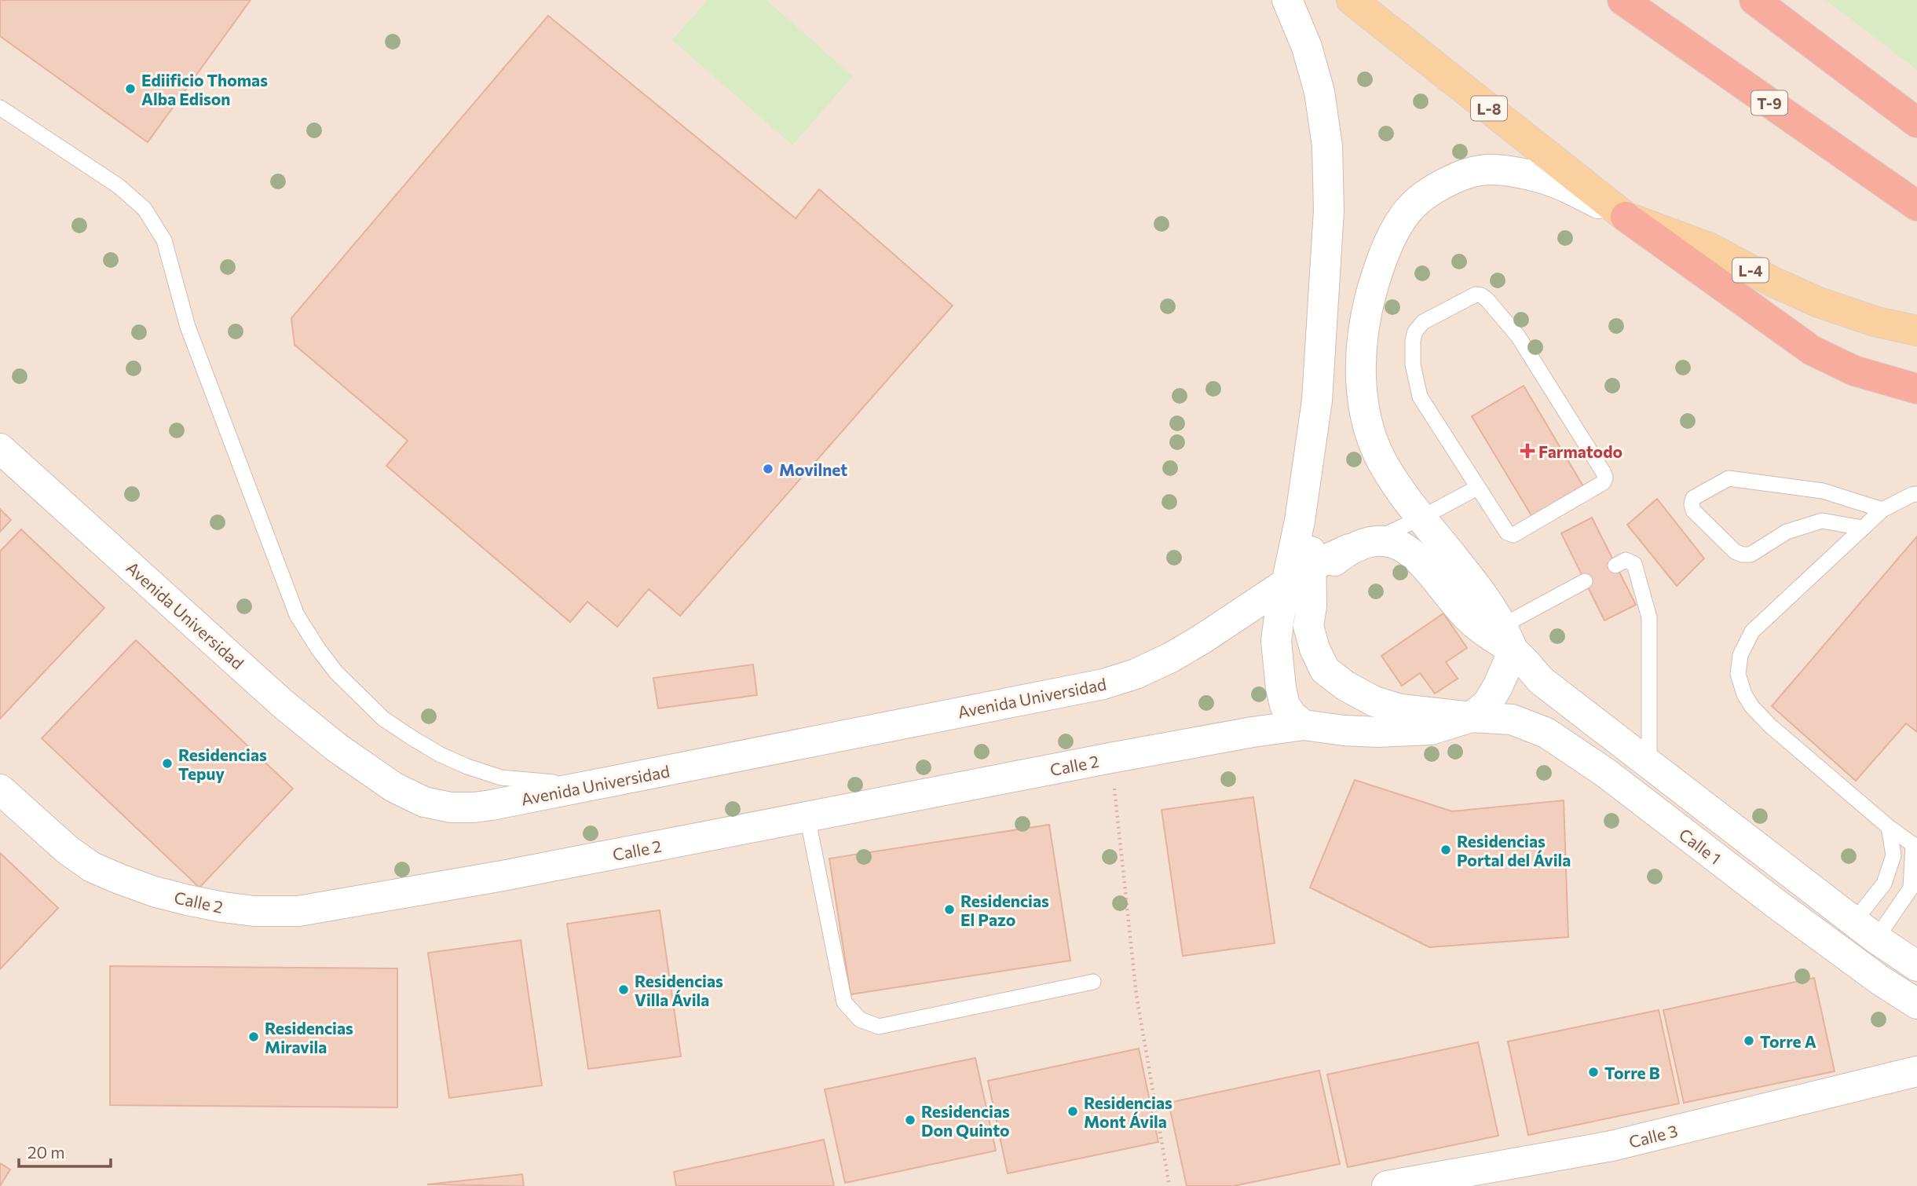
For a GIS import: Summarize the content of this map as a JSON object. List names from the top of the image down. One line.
{"streets":{"highway":["T-9"],"main road":["L-8","L-4"],"street":["Avenida Universidad","Calle 2","Calle 1","Calle 3"]},"crossings":[["L-8","L-4"],["Avenida Universidad","Calle 2"],["Avenida Universidad","Calle 1"],["Calle 2","Calle 1"]],"places":{"other":["Ediificio Thomas Alba Edison","Movilnet","Residencias Tepuy","Residencias Portal del Ávila","Residencias El Pazo","Residencias Villa Ávila","Residencias Miravila","Torre A","Torre B","Residencias Mont Ávila","Residencias Don Quinto"],"health":["Farmatodo"]},"scale_bar":"20 m"}
